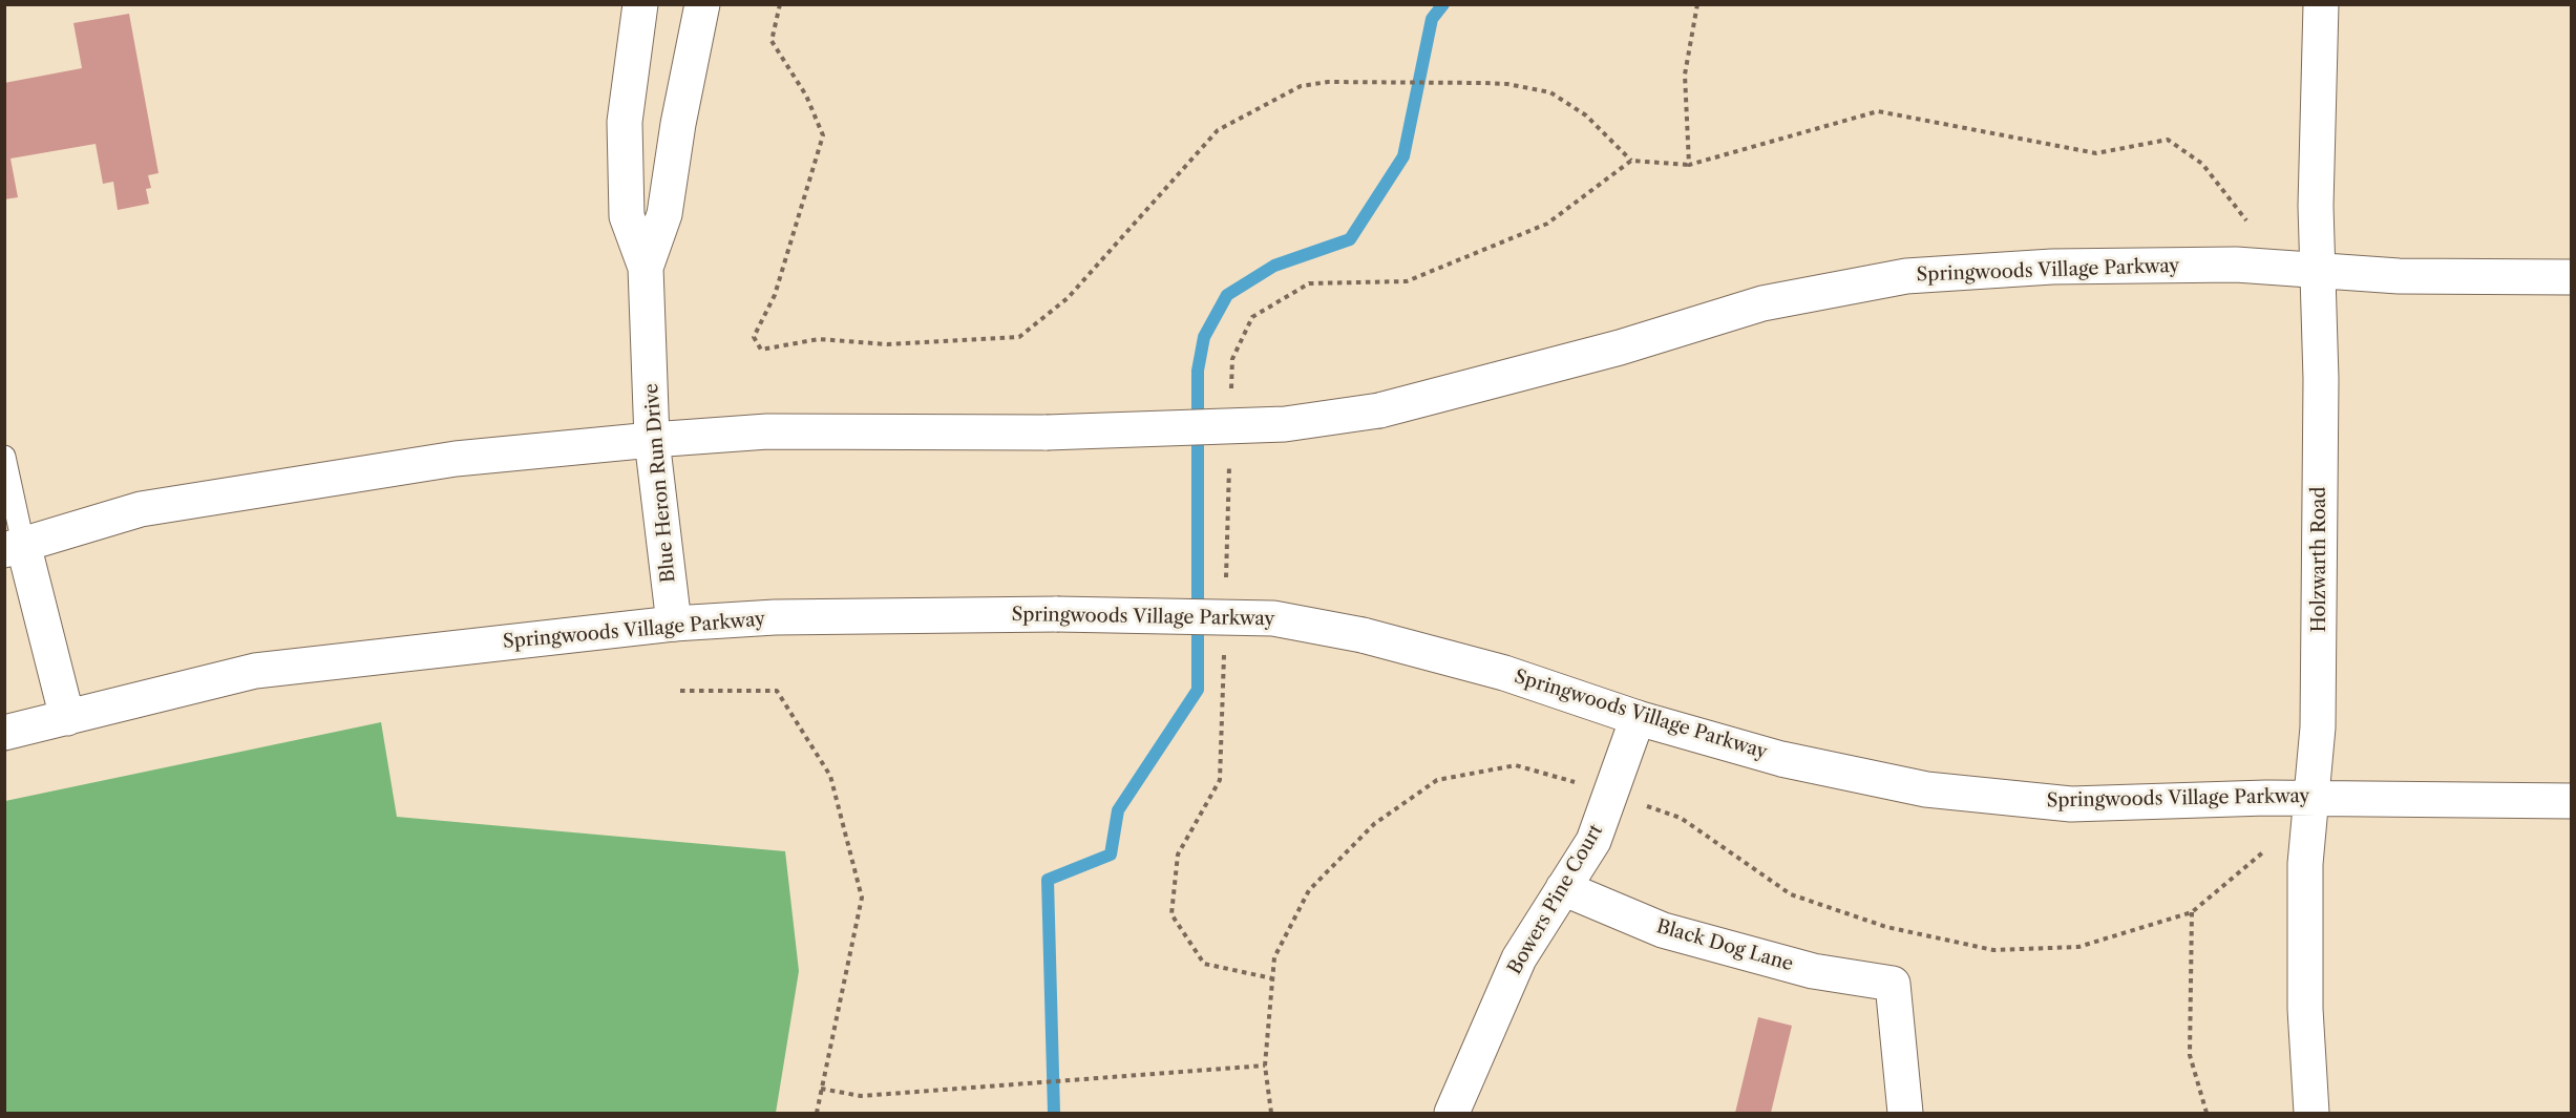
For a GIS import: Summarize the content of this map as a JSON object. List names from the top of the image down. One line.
{"streets":{"street":["Springwoods Village Parkway","Blue Heron Run Drive","Holzwarth Road","Bowers Pine Court","Black Dog Lane"]},"crossings":[["Springwoods Village Parkway","Blue Heron Run Drive"],["Springwoods Village Parkway","Holzwarth Road"],["Springwoods Village Parkway","Bowers Pine Court"],["Bowers Pine Court","Black Dog Lane"]]}
